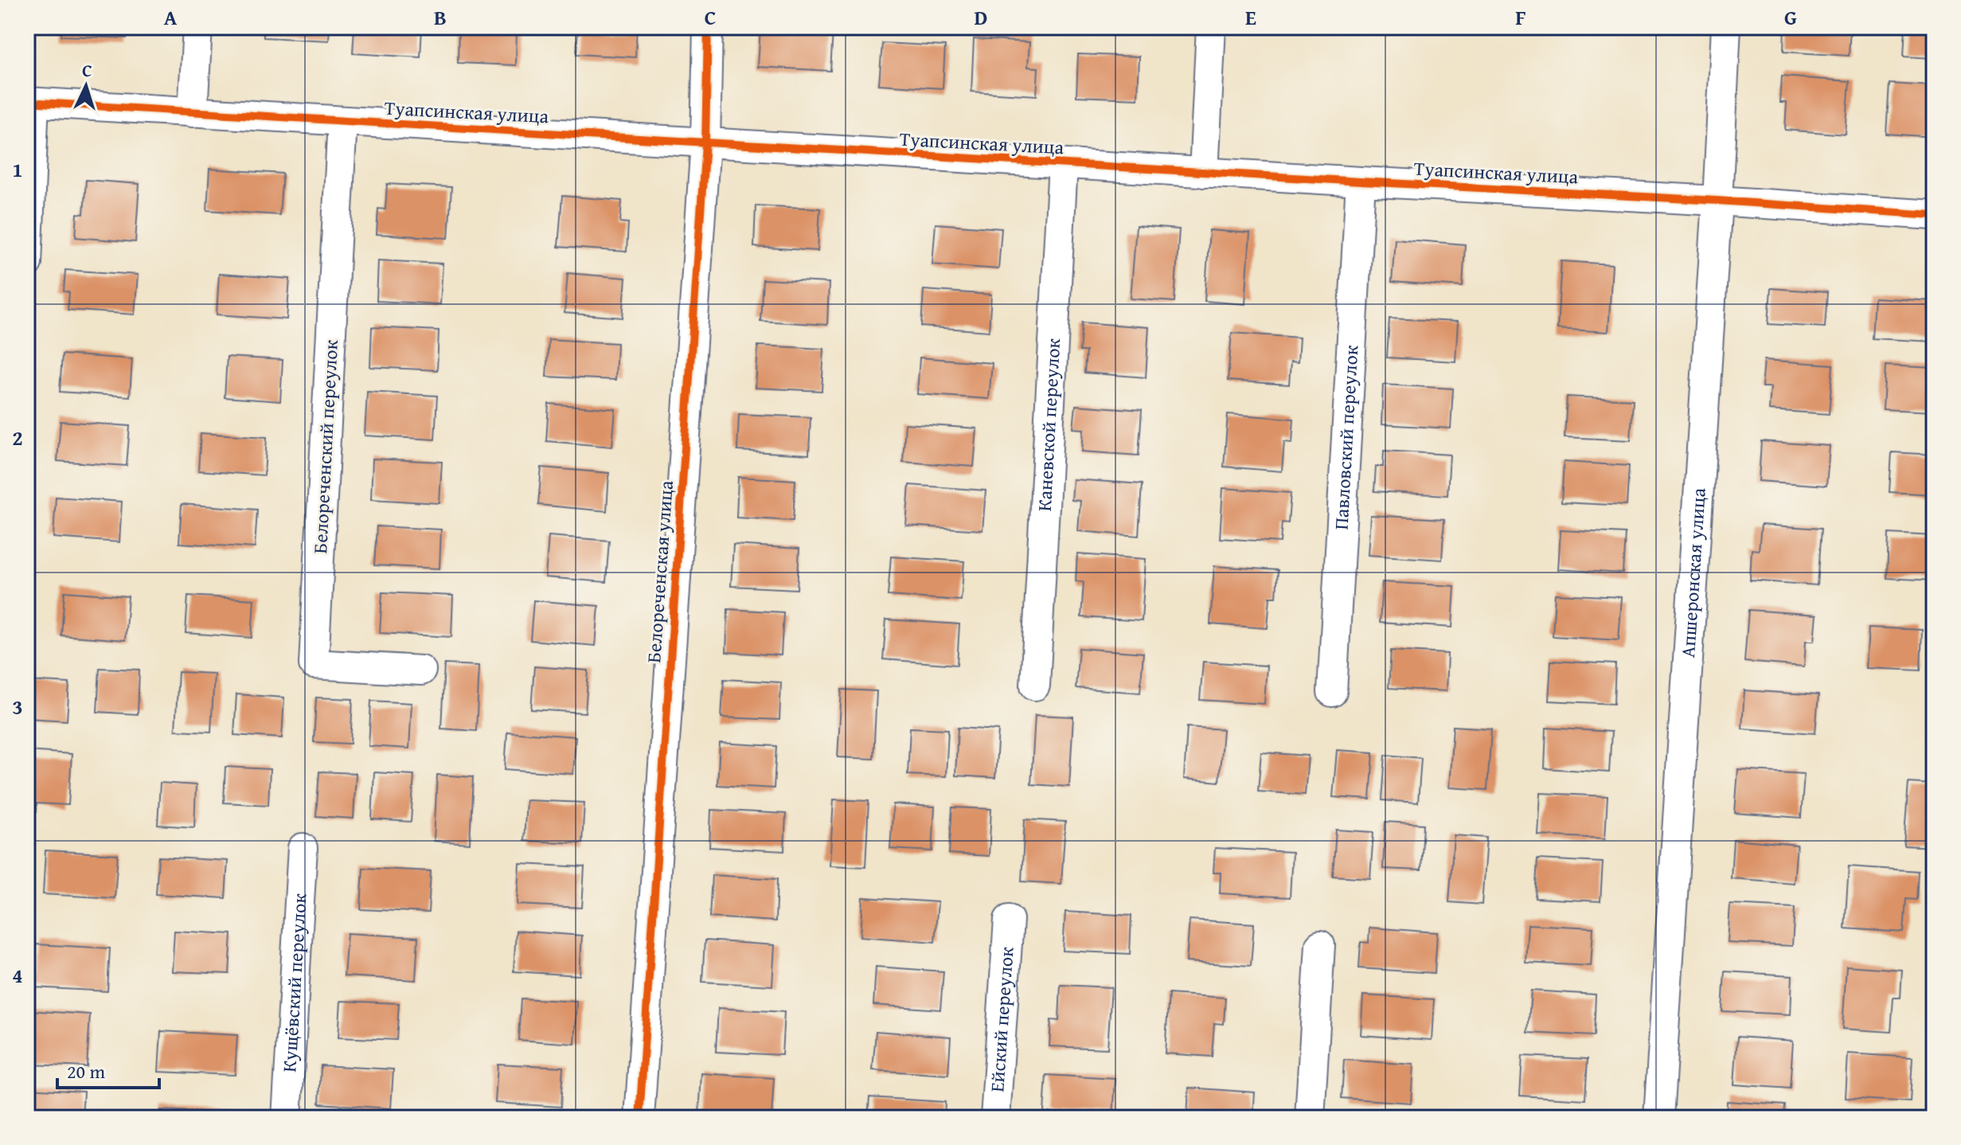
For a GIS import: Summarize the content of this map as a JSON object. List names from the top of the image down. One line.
{"streets":{"street":["Туапсинская улица","Каневской переулок","Павловский переулок","Белореченский переулок","Белореченская улица","Апшеронская улица","Кущёвский переулок","Ейский переулок"]},"crossings":[["Туапсинская улица","Каневской переулок"],["Туапсинская улица","Павловский переулок"],["Туапсинская улица","Белореченский переулок"],["Туапсинская улица","Белореченская улица"],["Туапсинская улица","Апшеронская улица"]],"scale_bar":"20 m","north":"top","grid":{"columns":["A","B","C","D","E","F","G"],"rows":["1","2","3","4"]}}
